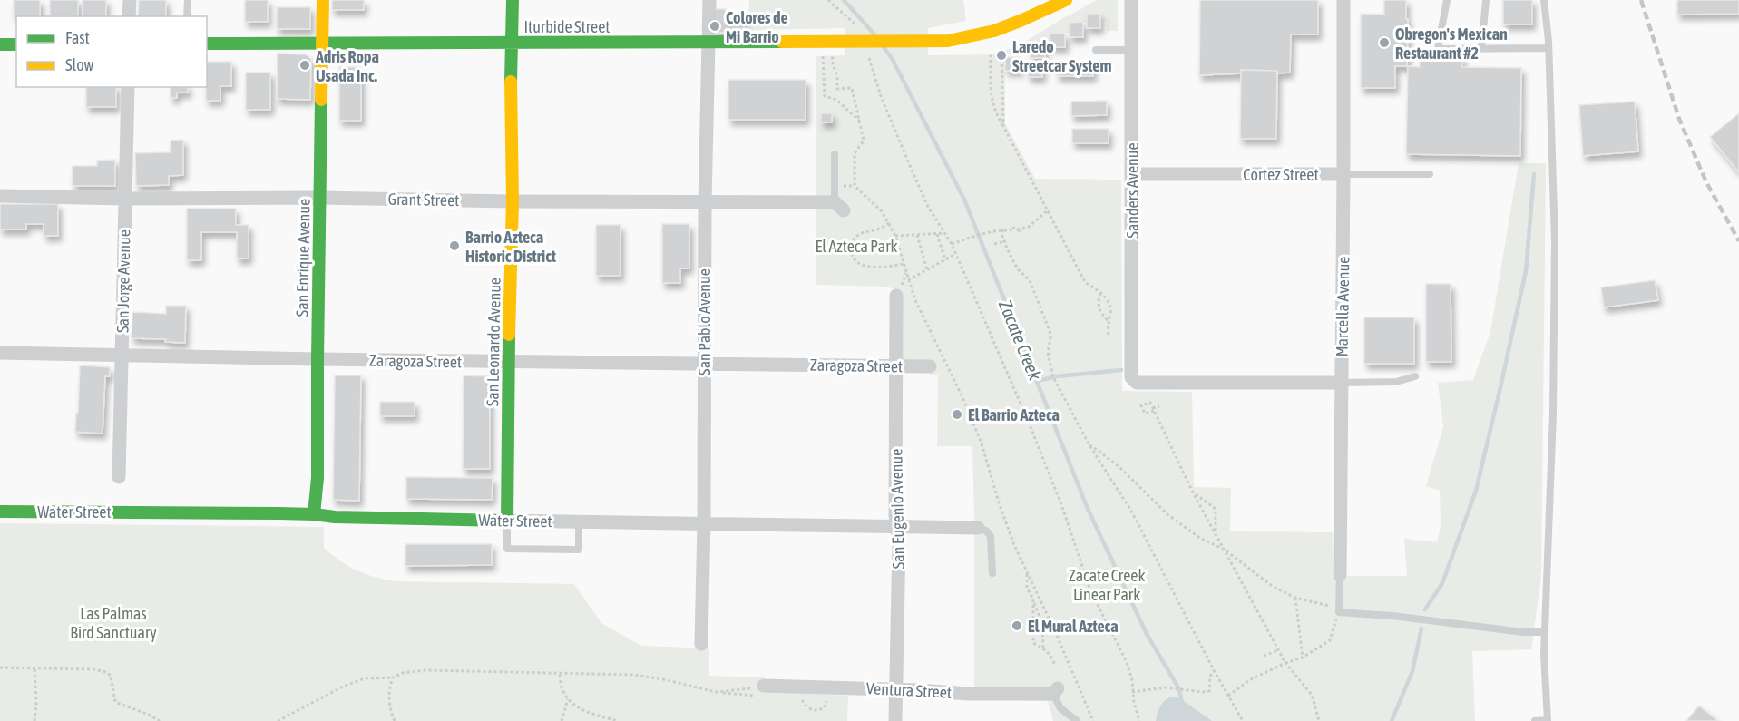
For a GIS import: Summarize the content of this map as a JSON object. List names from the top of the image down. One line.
{"streets":{"street":["Iturbide Street","Cortez Street","Sanders Avenue","Grant Street","San Enrique Avenue","San Jorge Avenue","Marcella Avenue","San Pablo Avenue","San Leonardo Avenue","Zaragoza Street","San Eugenio Avenue","Water Street","Ventura Street"]},"crossings":[["Iturbide Street","San Enrique Avenue"],["Iturbide Street","San Pablo Avenue"],["Iturbide Street","San Leonardo Avenue"],["Cortez Street","Sanders Avenue"],["Cortez Street","Marcella Avenue"],["Sanders Avenue","Marcella Avenue"],["Grant Street","San Enrique Avenue"],["Grant Street","San Jorge Avenue"],["Grant Street","San Pablo Avenue"],["Grant Street","San Leonardo Avenue"],["San Enrique Avenue","Zaragoza Street"],["San Enrique Avenue","Water Street"],["San Jorge Avenue","Zaragoza Street"],["San Pablo Avenue","Zaragoza Street"],["San Pablo Avenue","Water Street"],["San Leonardo Avenue","Zaragoza Street"],["San Leonardo Avenue","Water Street"],["Zaragoza Street","San Eugenio Avenue"],["San Eugenio Avenue","Water Street"],["San Eugenio Avenue","Ventura Street"]],"water":["Zacate Creek"],"parks":["El Azteca Park","Zacate Creek Linear Park","Las Palmas Bird Sanctuary"],"places":["Colores de Mi Barrio","Obregon's Mexican Restaurant #2","Laredo Streetcar System","Adris Ropa Usada Inc.","Barrio Azteca Historic District","El Barrio Azteca","El Mural Azteca"],"legend":["Fast","Slow"]}
